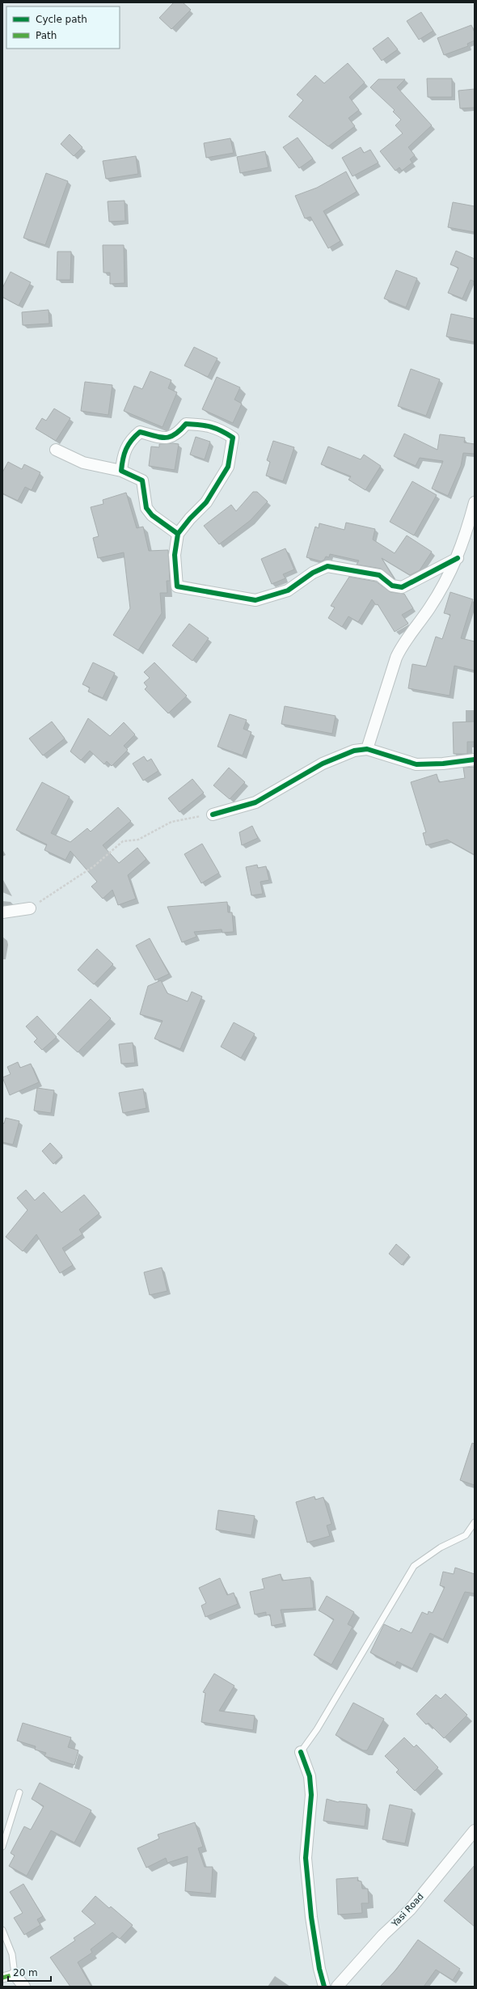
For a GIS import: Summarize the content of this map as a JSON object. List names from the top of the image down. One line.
{"streets":{"street":["Yasi Road"]},"legend":["Cycle path","Path"],"scale_bar":"20 m"}
